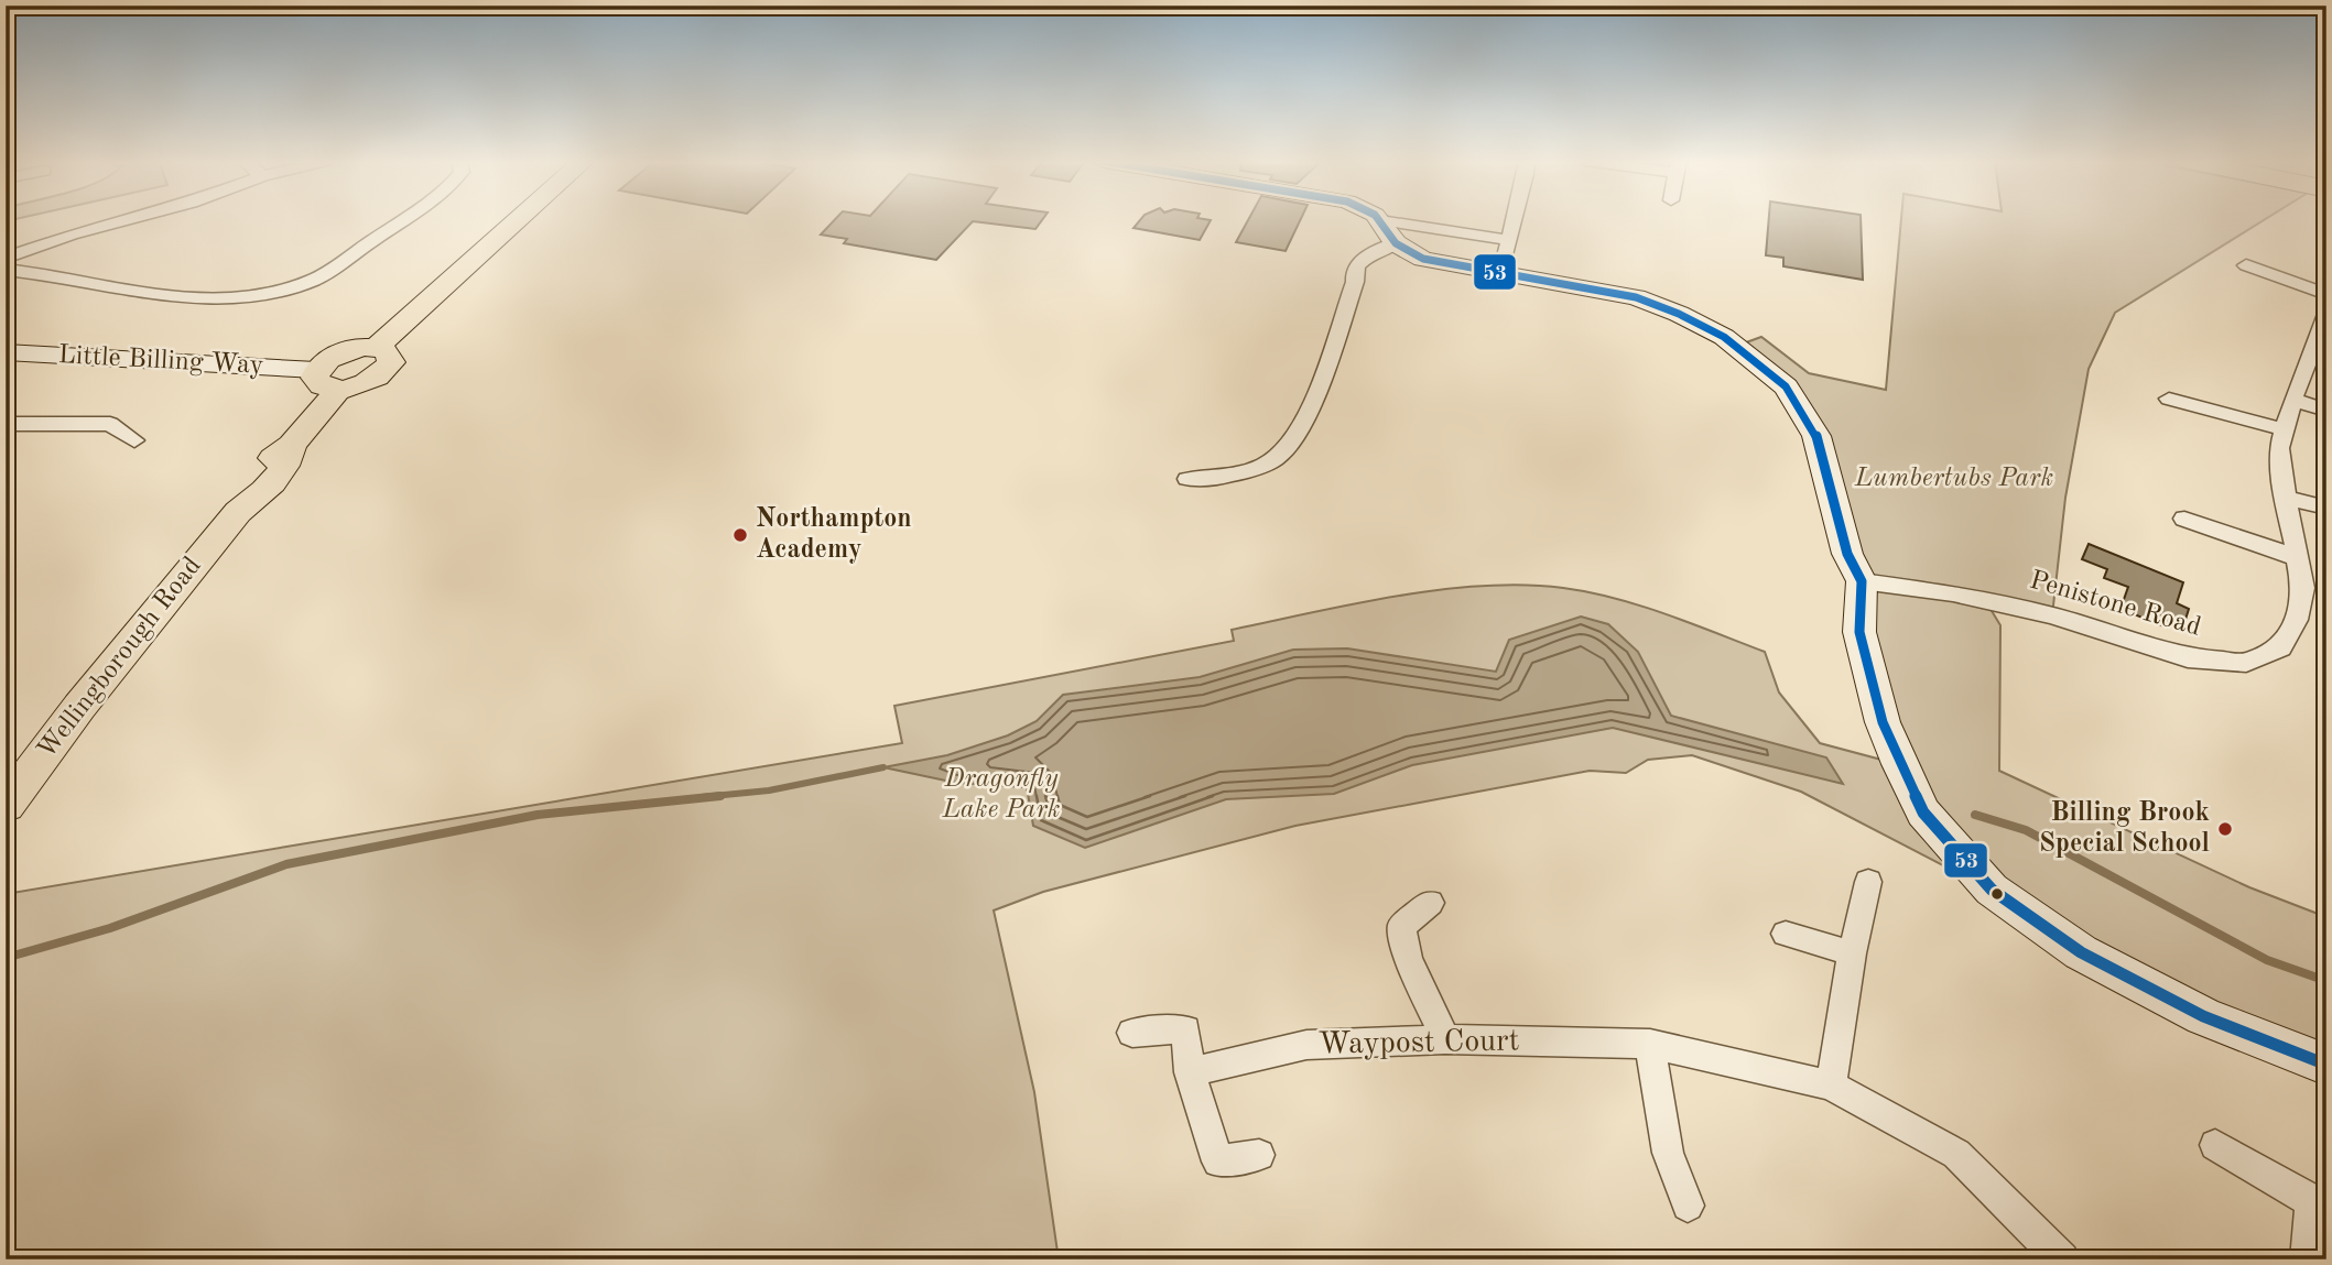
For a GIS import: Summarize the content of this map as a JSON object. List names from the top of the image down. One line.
{"streets":{"main road":["Wellingborough Road"],"street":["Little Billing Way","Penistone Road","Waypost Court"]},"parks":["Lumbertubs Park","Dragonfly Lake Park"],"places":["Northampton Academy","Billing Brook Special School"],"lines":["transit line 53"]}
